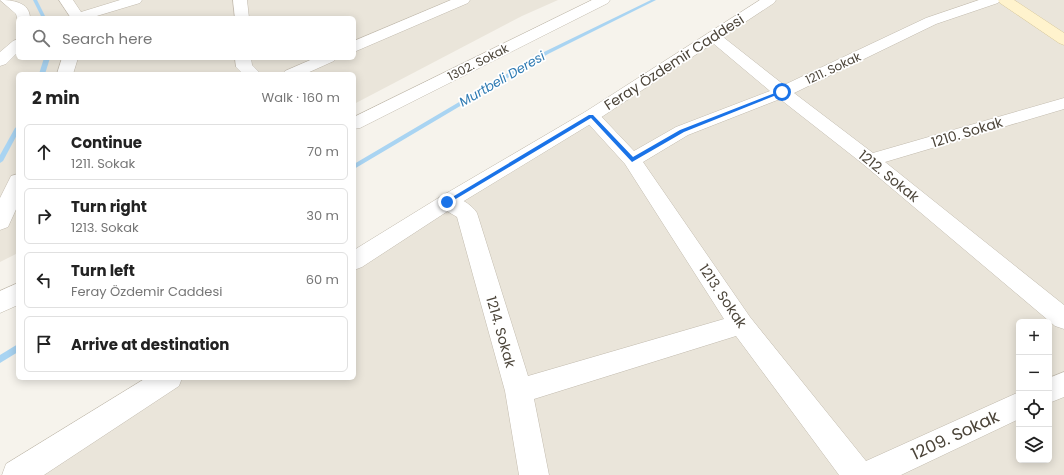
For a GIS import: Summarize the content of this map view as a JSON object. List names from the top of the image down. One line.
{"streets":{"street":["1302. Sokak","Feray Özdemir Caddesi","1211. Sokak","1210. Sokak","1212. Sokak","1213. Sokak","1214. Sokak","1209. Sokak"]},"crossings":[["Feray Özdemir Caddesi","1212. Sokak"],["Feray Özdemir Caddesi","1213. Sokak"],["Feray Özdemir Caddesi","1214. Sokak"],["1211. Sokak","1212. Sokak"],["1211. Sokak","1213. Sokak"],["1210. Sokak","1212. Sokak"]],"water":["Murtbeli Deresi"],"page":{"search":"Search here","heading":["2 min","Walk · 160 m"],"list":[["Continue","1211. Sokak","70 m"],["Turn right","1213. Sokak","30 m"],["Turn left","Feray Özdemir Caddesi","60 m"],"Arrive at destination"],"map_buttons":["+","−"]}}
